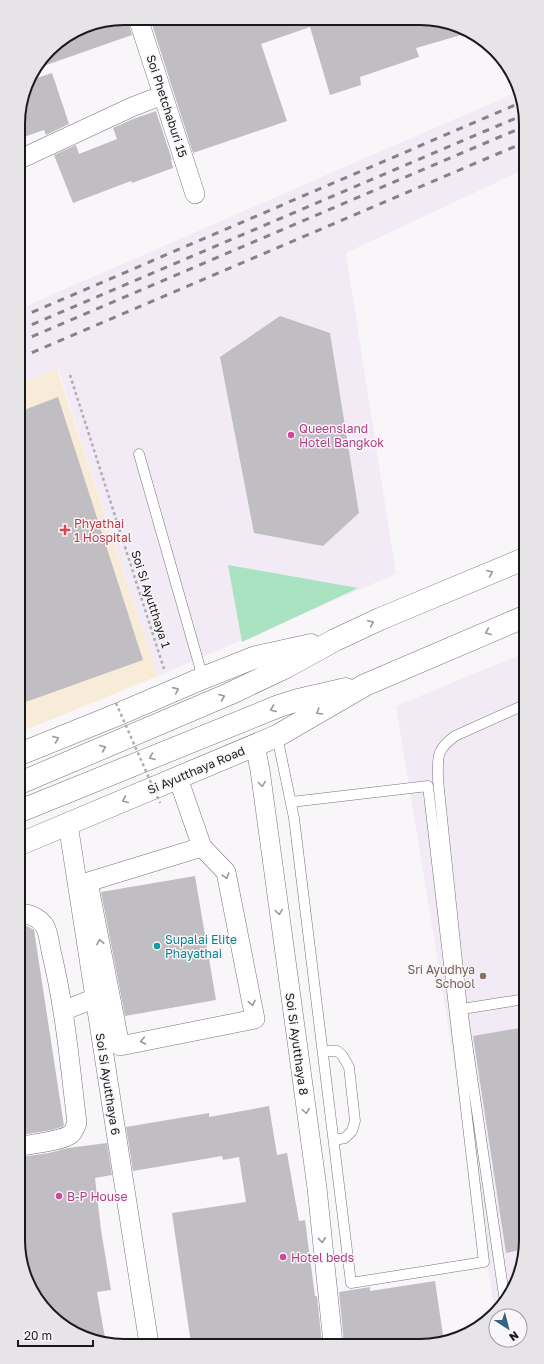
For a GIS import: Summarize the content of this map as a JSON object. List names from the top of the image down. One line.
{"streets":{"main road":["Si Ayutthaya Road"],"street":["Soi Phetchaburi 15","Soi Si Ayutthaya 8","Soi Si Ayutthaya 6"],"path":["Soi Si Ayutthaya 1"]},"crossings":[["Si Ayutthaya Road","Soi Si Ayutthaya 8"],["Si Ayutthaya Road","Soi Si Ayutthaya 6"]],"one_way":["Soi Si Ayutthaya 8"],"places":{"other":["Queensland Hotel Bangkok","Supalai Elite Phayathai","Sri Ayudhya School","B-P House","Hotel beds"],"health":["Phyathai 1 Hospital"]},"scale_bar":"20 m","north":"bottom right"}
